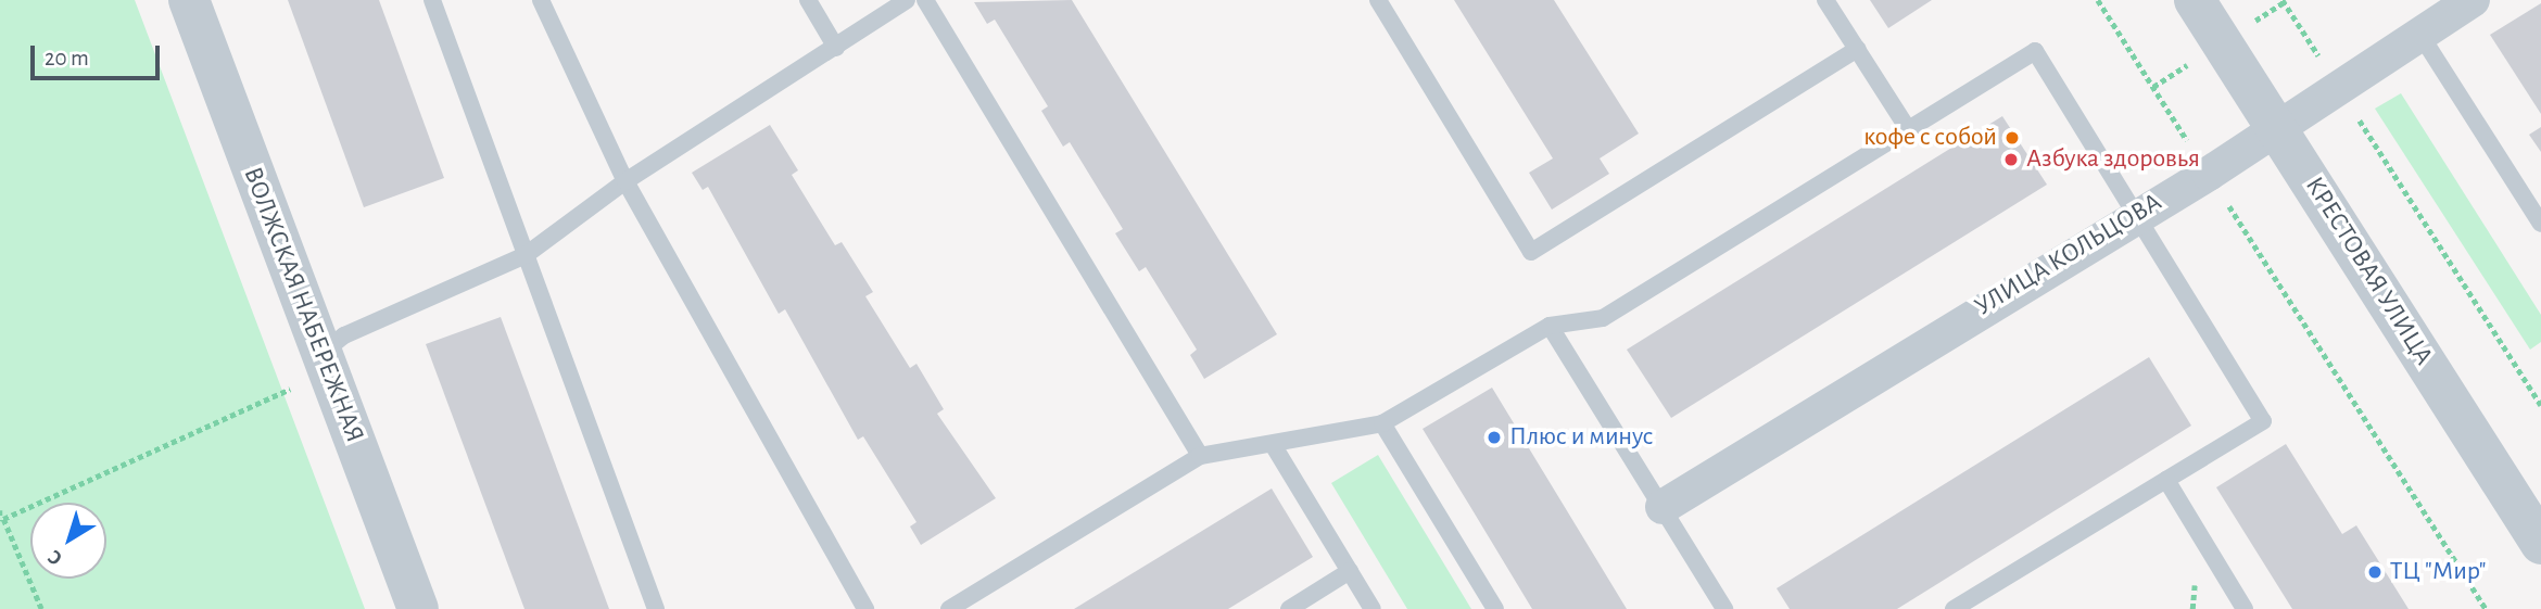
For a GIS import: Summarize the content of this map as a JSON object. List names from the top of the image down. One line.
{"streets":{"street":["УЛИЦА КОЛЬЦОВА","КРЕСТОВАЯ УЛИЦА","ВОЛЖСКАЯ НАБЕРЕЖНАЯ"]},"crossings":[["УЛИЦА КОЛЬЦОВА","КРЕСТОВАЯ УЛИЦА"]],"places":["кофе с собой","Азбука здоровья","Плюс и минус","ТЦ \"Мир\""],"scale_bar":"20 m","north":"bottom left"}
